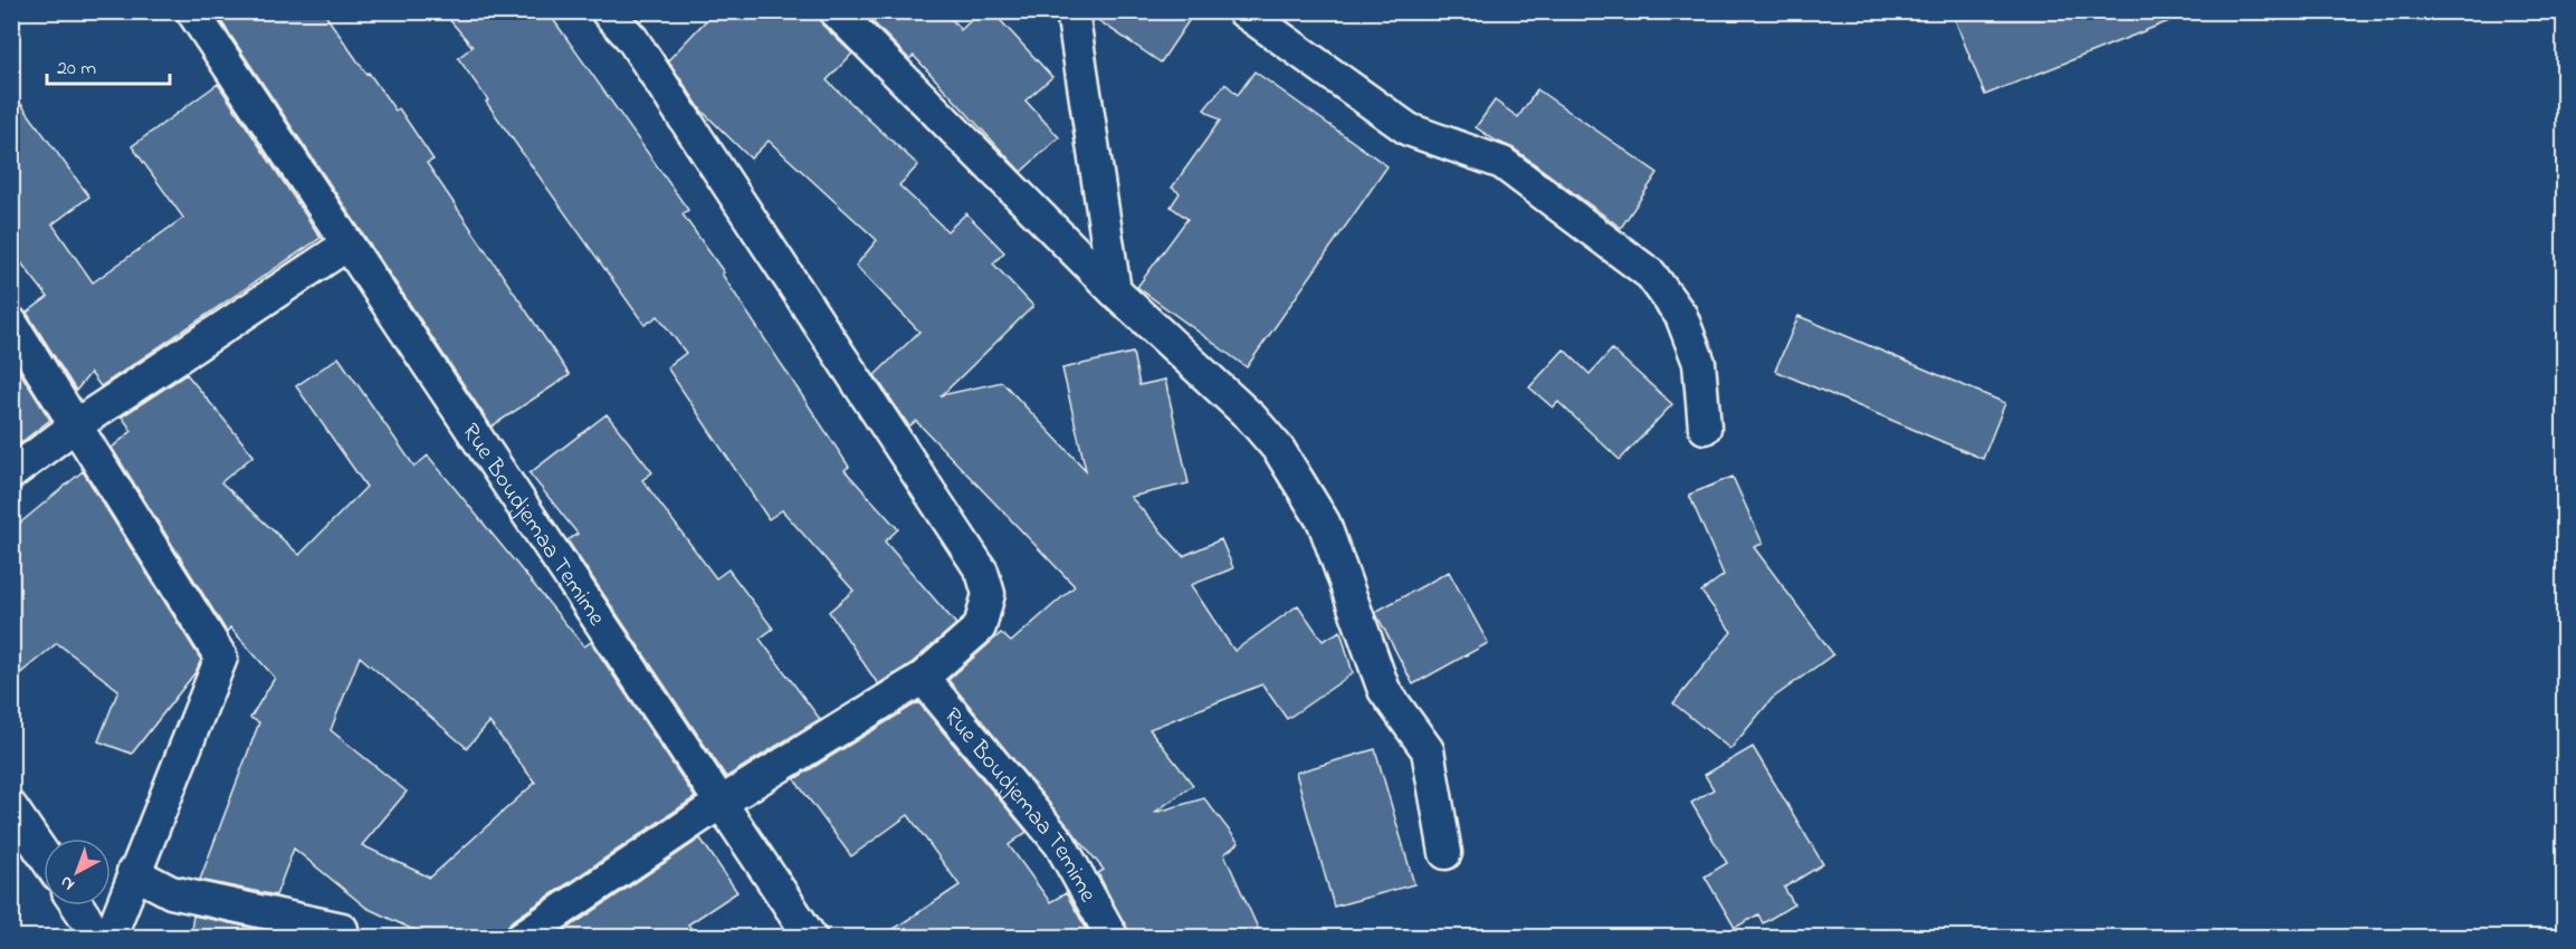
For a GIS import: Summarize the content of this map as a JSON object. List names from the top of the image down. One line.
{"streets":{"street":["Rue Boudjemaa Temime"]},"scale_bar":"20 m","north":"bottom left"}
